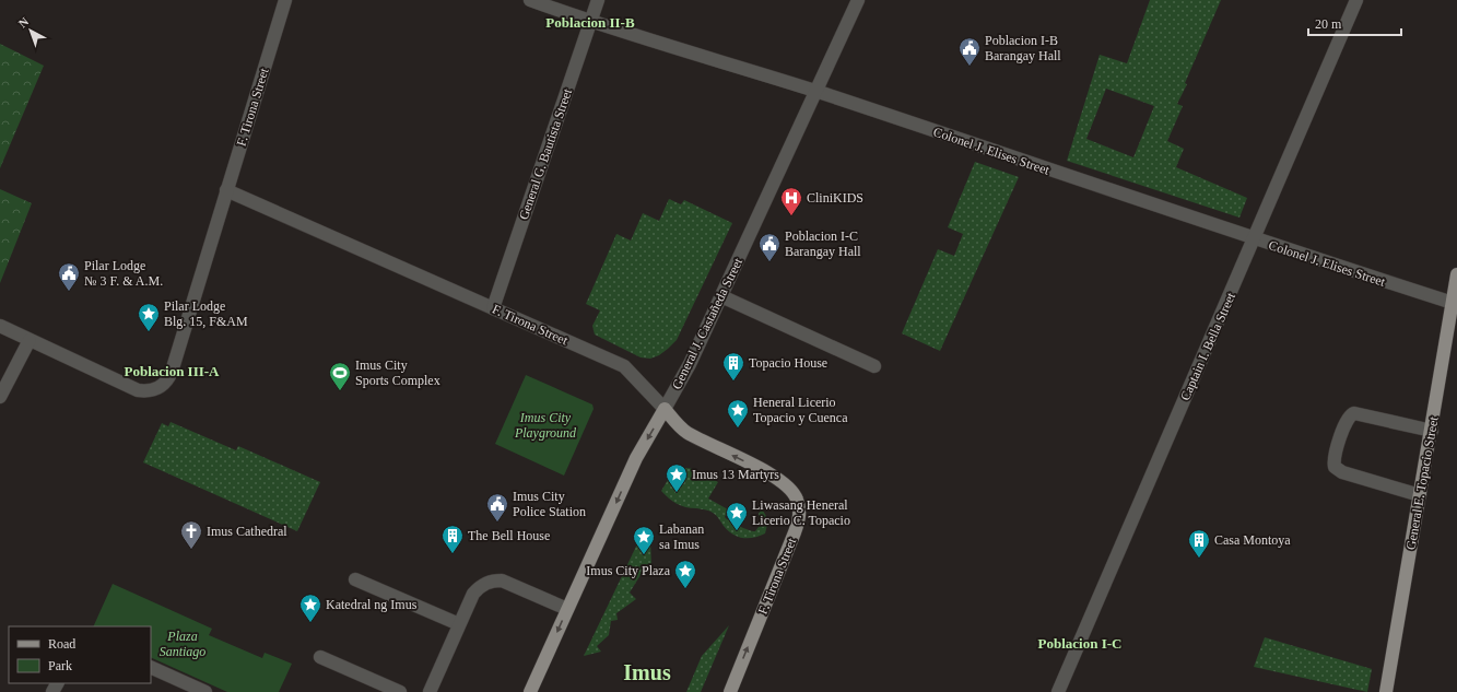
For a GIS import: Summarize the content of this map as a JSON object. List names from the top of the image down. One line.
{"streets":{"main road":["F. Tirona Street","General J. Castañeda Street","General E. Topacio Street"],"street":["Colonel J. Elises Street","General G. Bautista Street","Captain I. Bella Street"]},"crossings":[["F. Tirona Street","General G. Bautista Street"],["F. Tirona Street","General J. Castañeda Street"],["Colonel J. Elises Street","General G. Bautista Street"],["Colonel J. Elises Street","General J. Castañeda Street"],["Colonel J. Elises Street","Captain I. Bella Street"],["Colonel J. Elises Street","General E. Topacio Street"]],"one_way":["General J. Castañeda Street"],"districts":["Poblacion II-B","Poblacion III-A","Poblacion I-C","Imus"],"parks":["Imus City Playground","Plaza Santiago"],"places":{"public building":["Poblacion I-B Barangay Hall","Poblacion I-C Barangay Hall","Pilar Lodge № 3 F. & A.M.","Imus City Police Station"],"hospital":["CliniKIDS"],"place":["Pilar Lodge Blg. 15, F&AM","Heneral Licerio Topacio y Cuenca","Imus 13 Martyrs","Liwasang Heneral Licerio C. Topacio","Labanan sa Imus","Imus City Plaza","Katedral ng Imus"],"building":["Topacio House","The Bell House","Casa Montoya"],"sports":["Imus City Sports Complex"],"church":["Imus Cathedral"]},"legend":["Road","Park"],"scale_bar":"20 m","north":"top left"}
